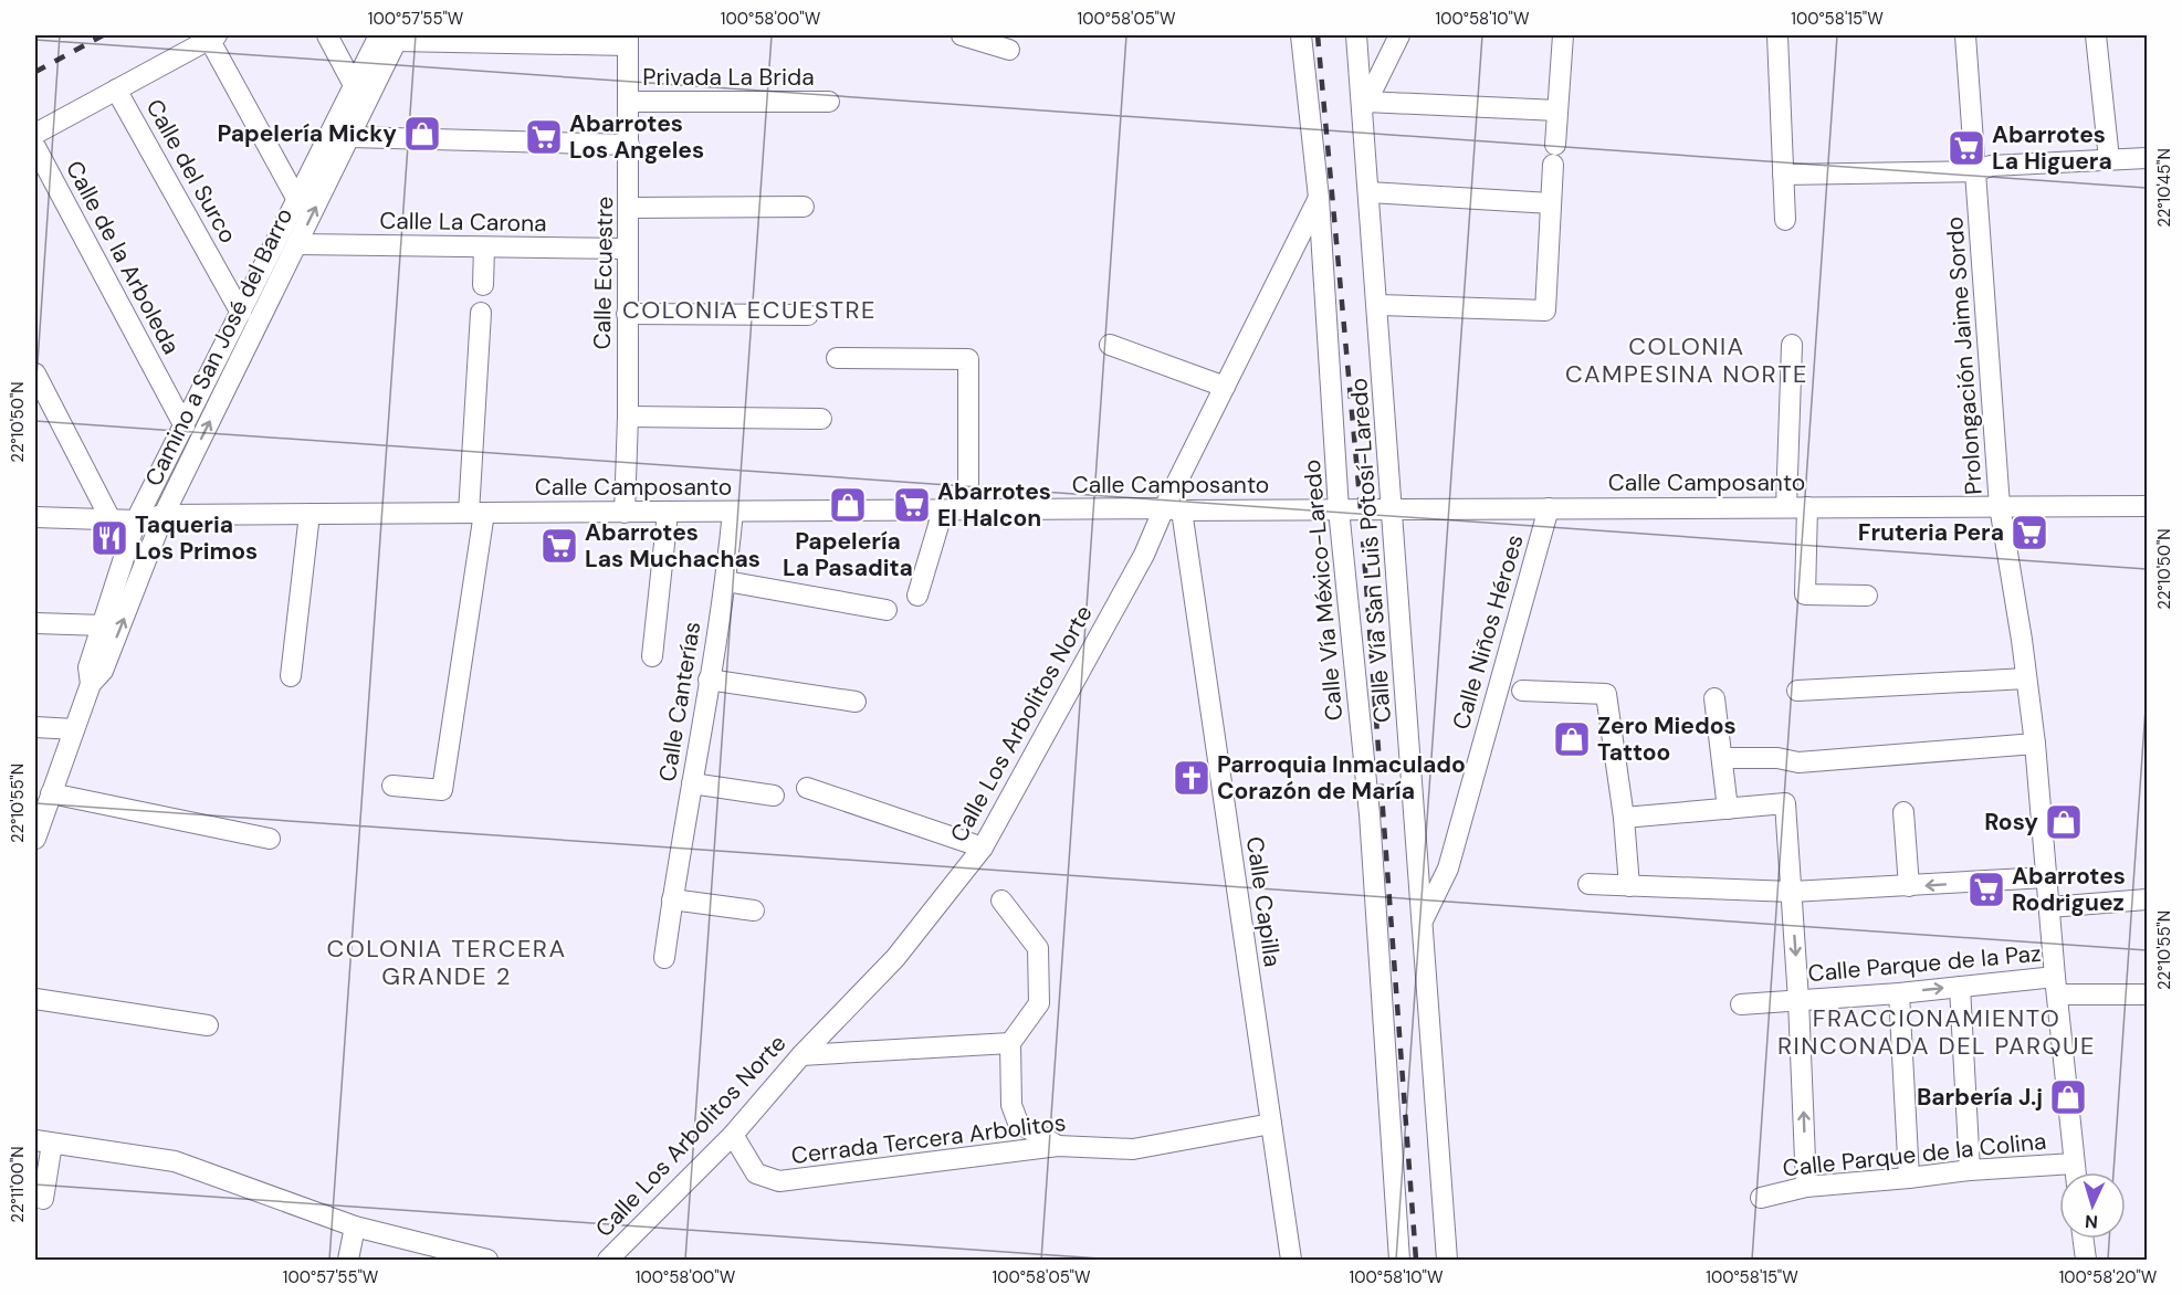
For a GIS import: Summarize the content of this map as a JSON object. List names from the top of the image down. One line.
{"streets":{"street":["Privada La Brida","Calle del Surco","Calle La Carona","Calle de la Arboleda","Calle Ecuestre","Camino a San José del Barro","Prolongación Jaime Sordo","Calle Camposanto","Calle Vía San Luis Potosí-Laredo","Calle Vía México-Laredo","Calle Niños Héroes","Calle Canterías","Calle Los Arbolitos Norte","Calle Capilla","Calle Parque de la Paz","Cerrada Tercera Arbolitos","Calle Parque de la Colina"]},"crossings":[["Privada La Brida","Calle Ecuestre"],["Calle del Surco","Camino a San José del Barro"],["Calle La Carona","Calle Ecuestre"],["Calle La Carona","Camino a San José del Barro"],["Calle de la Arboleda","Camino a San José del Barro"],["Calle Ecuestre","Calle Camposanto"],["Camino a San José del Barro","Calle Camposanto"],["Prolongación Jaime Sordo","Calle Camposanto"],["Prolongación Jaime Sordo","Calle Parque de la Paz"],["Prolongación Jaime Sordo","Calle Parque de la Colina"],["Calle Camposanto","Calle Vía San Luis Potosí-Laredo"],["Calle Camposanto","Calle Vía México-Laredo"],["Calle Camposanto","Calle Niños Héroes"],["Calle Camposanto","Calle Canterías"],["Calle Camposanto","Calle Los Arbolitos Norte"],["Calle Camposanto","Calle Capilla"],["Calle Vía San Luis Potosí-Laredo","Calle Niños Héroes"],["Calle Vía México-Laredo","Calle Los Arbolitos Norte"],["Calle Los Arbolitos Norte","Calle Capilla"],["Calle Los Arbolitos Norte","Cerrada Tercera Arbolitos"],["Calle Capilla","Cerrada Tercera Arbolitos"]],"districts":["COLONIA ECUESTRE","COLONIA CAMPESINA NORTE","COLONIA TERCERA GRANDE 2","FRACCIONAMIENTO RINCONADA DEL PARQUE"],"places":{"shop":["Papelería Micky","Papelería La Pasadita","Zero Miedos Tattoo","Rosy","Barbería J.j"],"supermarket":["Abarrotes Los Angeles","Abarrotes La Higuera","Abarrotes El Halcon","Fruteria Pera","Abarrotes Las Muchachas","Abarrotes Rodriguez"],"restaurant":["Taqueria Los Primos"],"church":["Parroquia Inmaculado Corazón de María"]},"north":"bottom","coordinates":["100°57'55\"W","100°58'00\"W","100°58'05\"W","100°58'10\"W","100°58'15\"W","22°10'45\"N","22°10'50\"N","22°10'55\"N","22°11'00\"N","100°58'20\"W"]}
